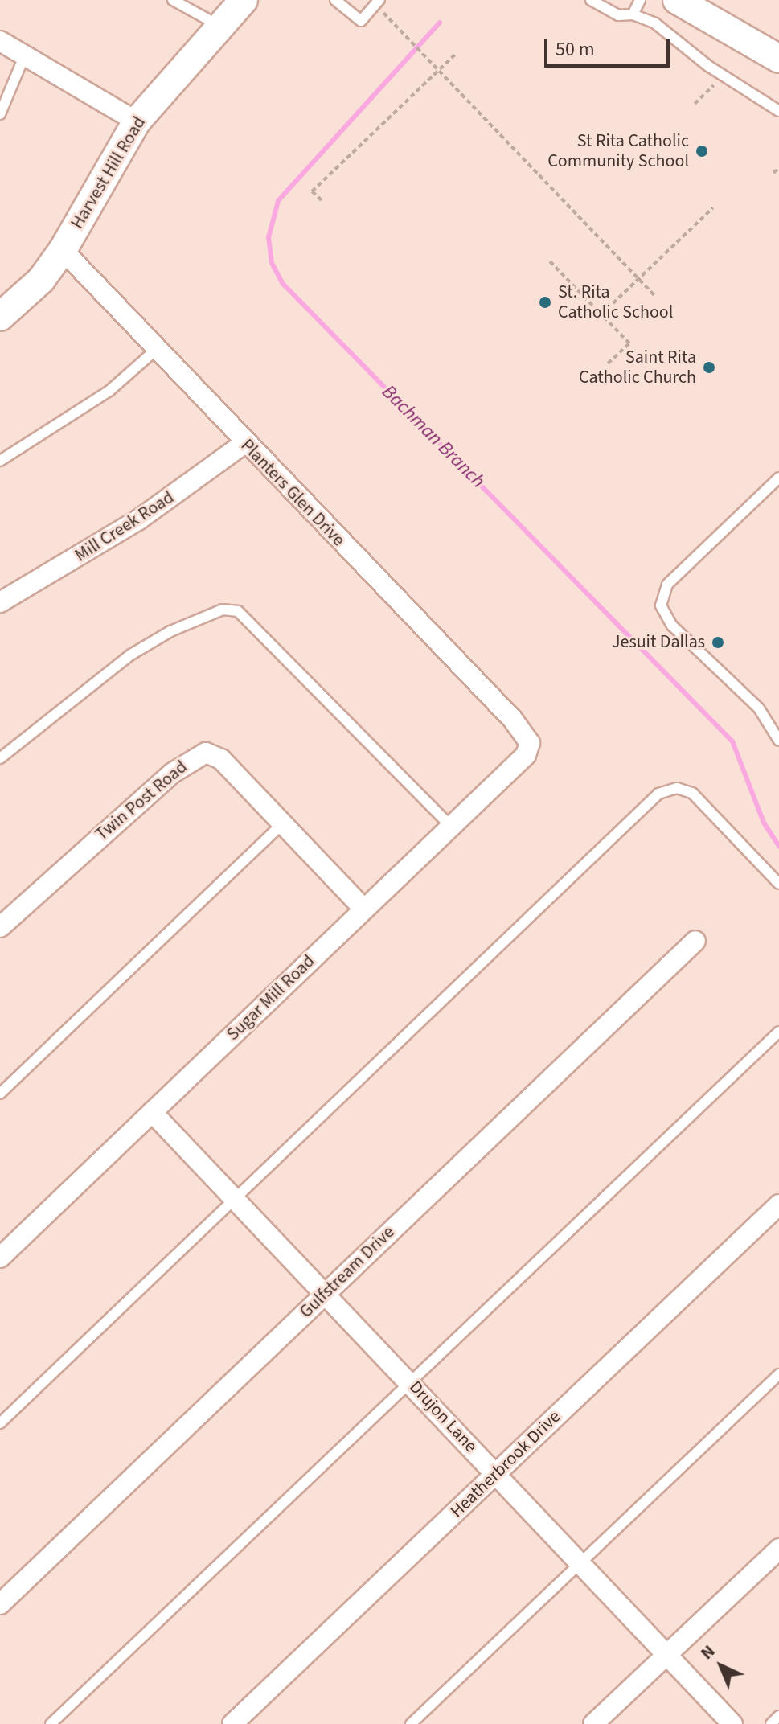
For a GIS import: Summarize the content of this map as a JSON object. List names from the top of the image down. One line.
{"streets":{"street":["Harvest Hill Road","Planters Glen Drive","Mill Creek Road","Twin Post Road","Sugar Mill Road","Gulfstream Drive","Drujon Lane","Heatherbrook Drive"]},"crossings":[["Harvest Hill Road","Planters Glen Drive"],["Planters Glen Drive","Mill Creek Road"],["Planters Glen Drive","Sugar Mill Road"],["Twin Post Road","Sugar Mill Road"],["Sugar Mill Road","Drujon Lane"],["Gulfstream Drive","Drujon Lane"],["Drujon Lane","Heatherbrook Drive"]],"water":["Bachman Branch"],"places":["St Rita Catholic Community School","St. Rita Catholic School","Saint Rita Catholic Church","Jesuit Dallas"],"scale_bar":"50 m","north":"top left"}
